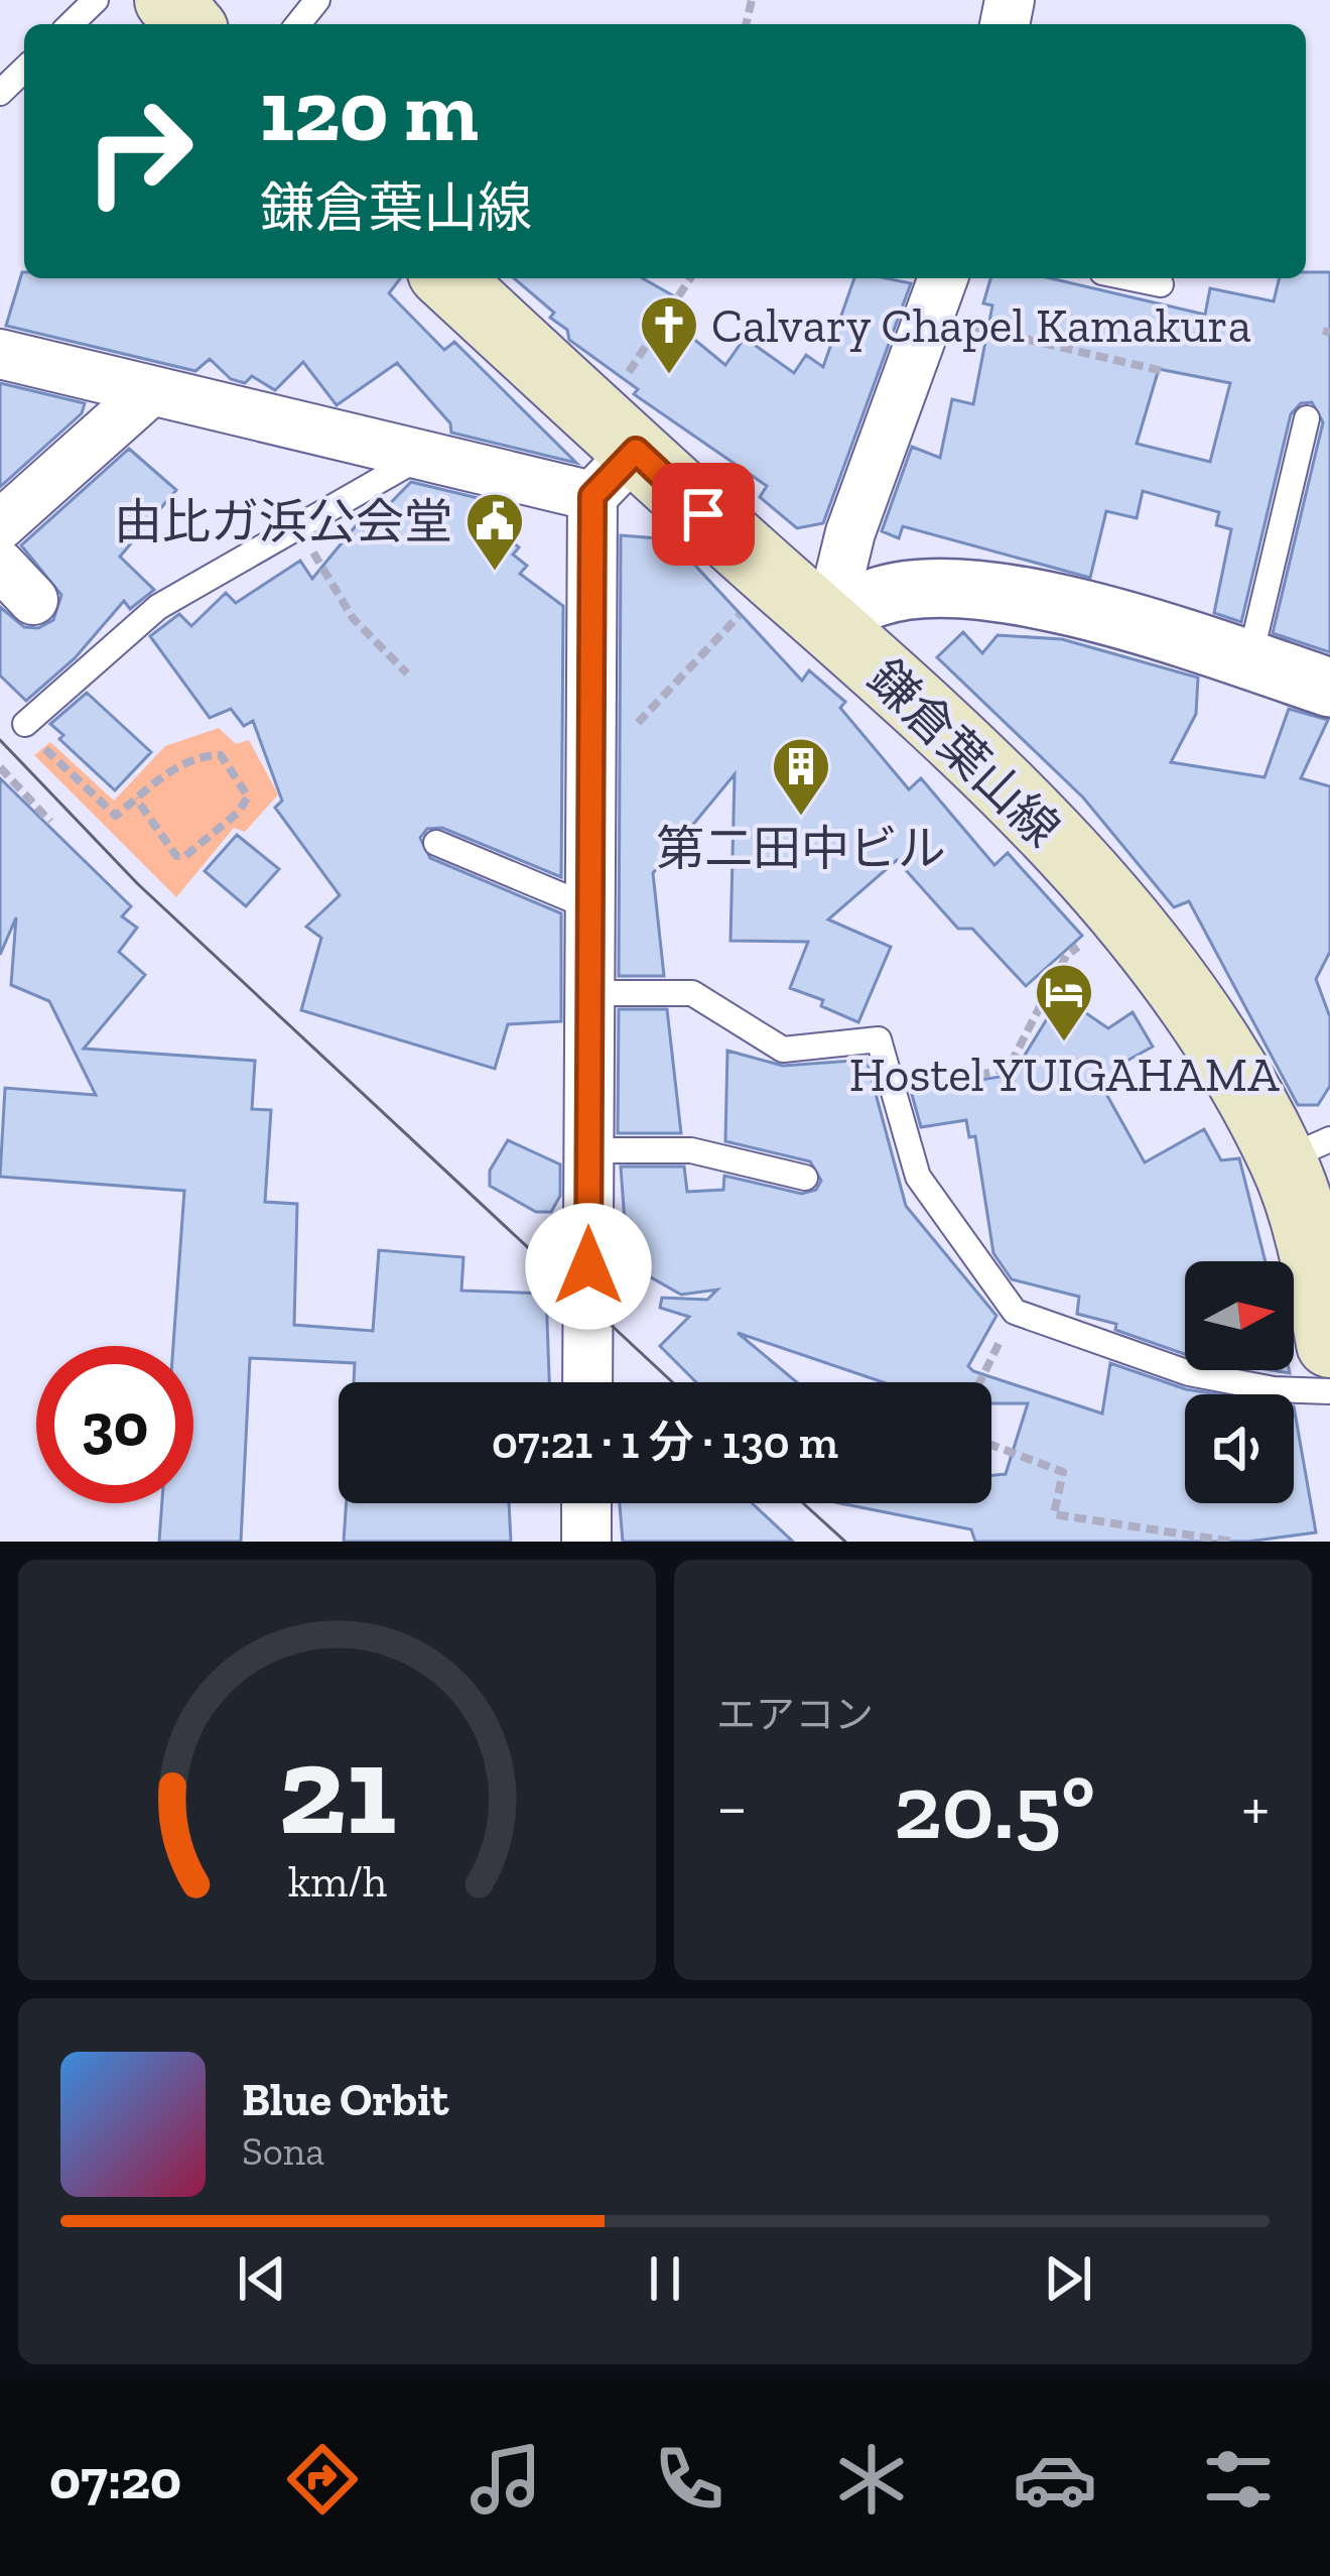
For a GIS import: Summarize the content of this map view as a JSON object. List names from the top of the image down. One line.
{"streets":{"main road":["鎌倉葉山線"]},"places":{"church":["Calvary Chapel Kamakura"],"public building":["由比ガ浜公会堂"],"building":["第二田中ビル"],"hotel":["Hostel YUIGAHAMA"]},"north":"right","page":{"turn":["120 m","鎌倉葉山線"],"limit":"30","trip":"07:21 · 1 分 · 130 m","tile":"エアコン","heat":["−","20.5°","+"],"song":["Blue Orbit","Sona"],"tabs":"07:20","gauge":["21","km/h"]}}
